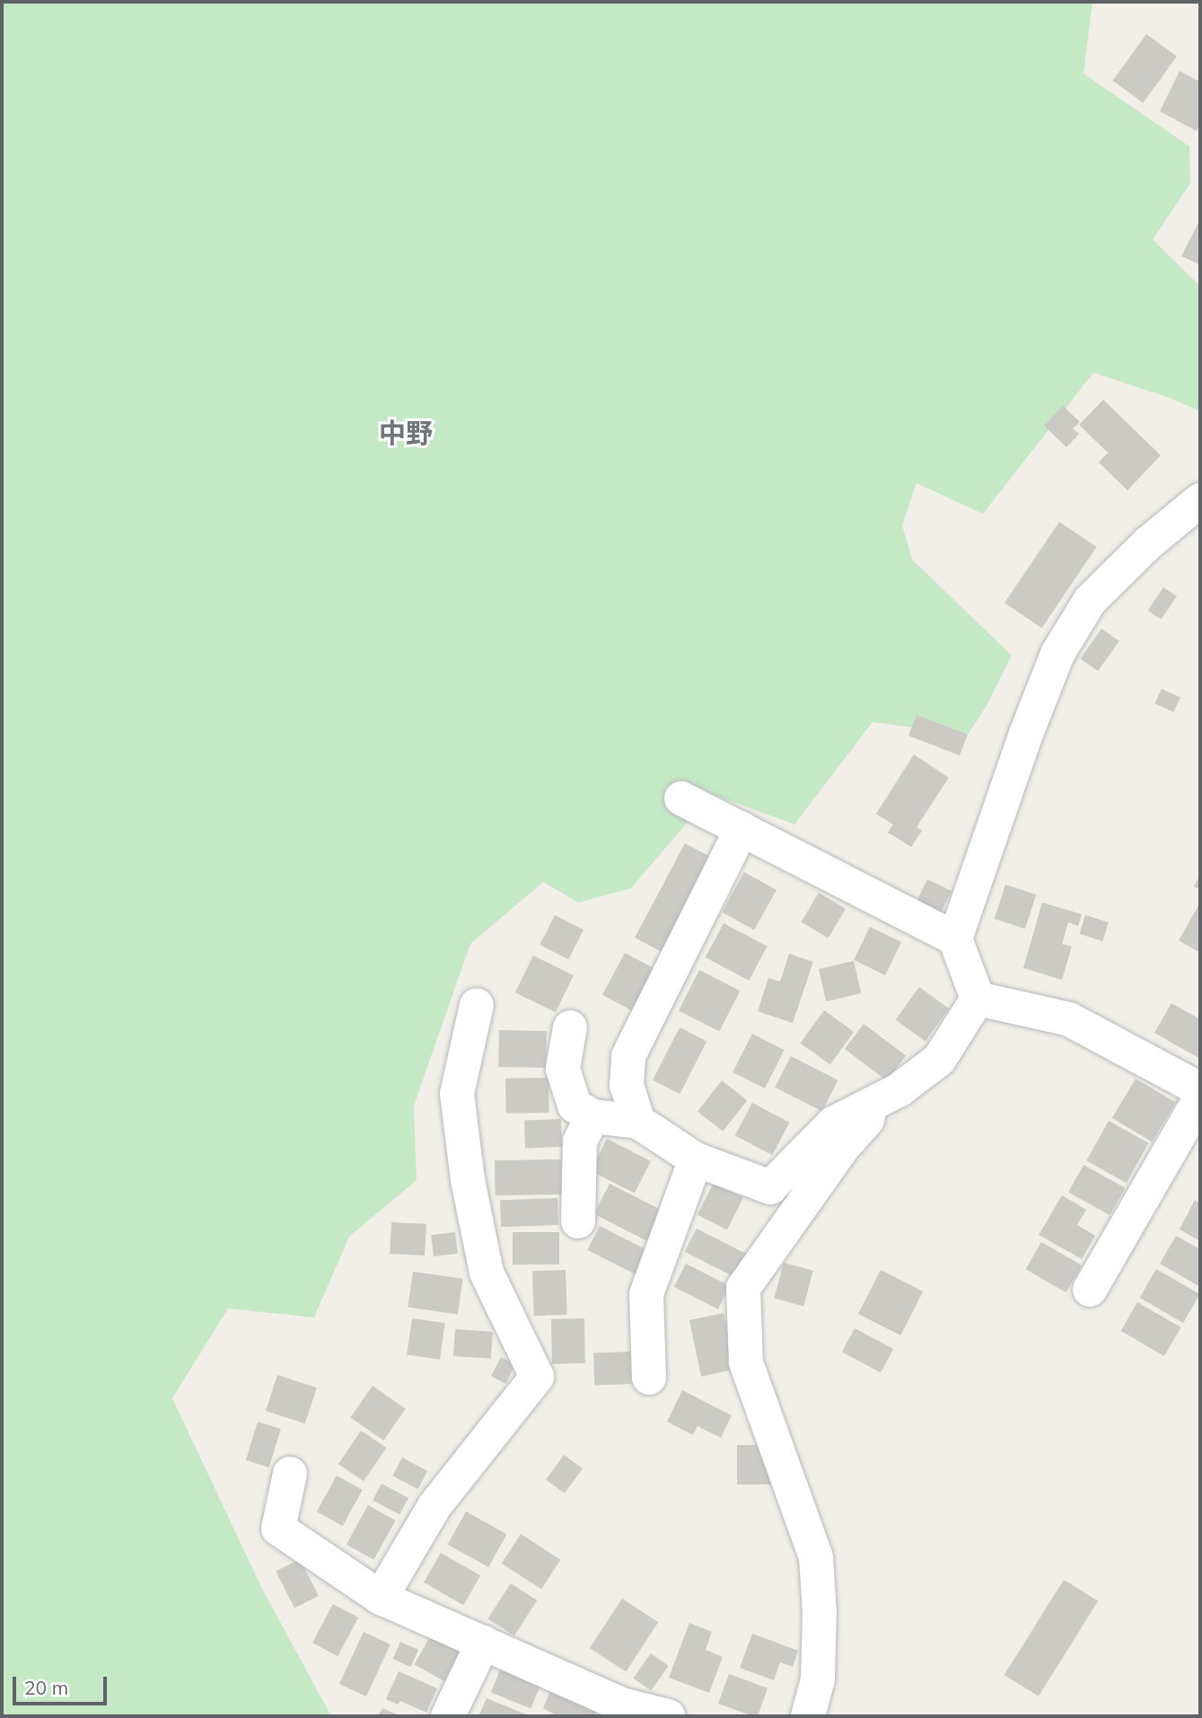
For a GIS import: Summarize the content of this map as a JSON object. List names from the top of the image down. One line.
{"districts":["中野"],"scale_bar":"20 m"}
